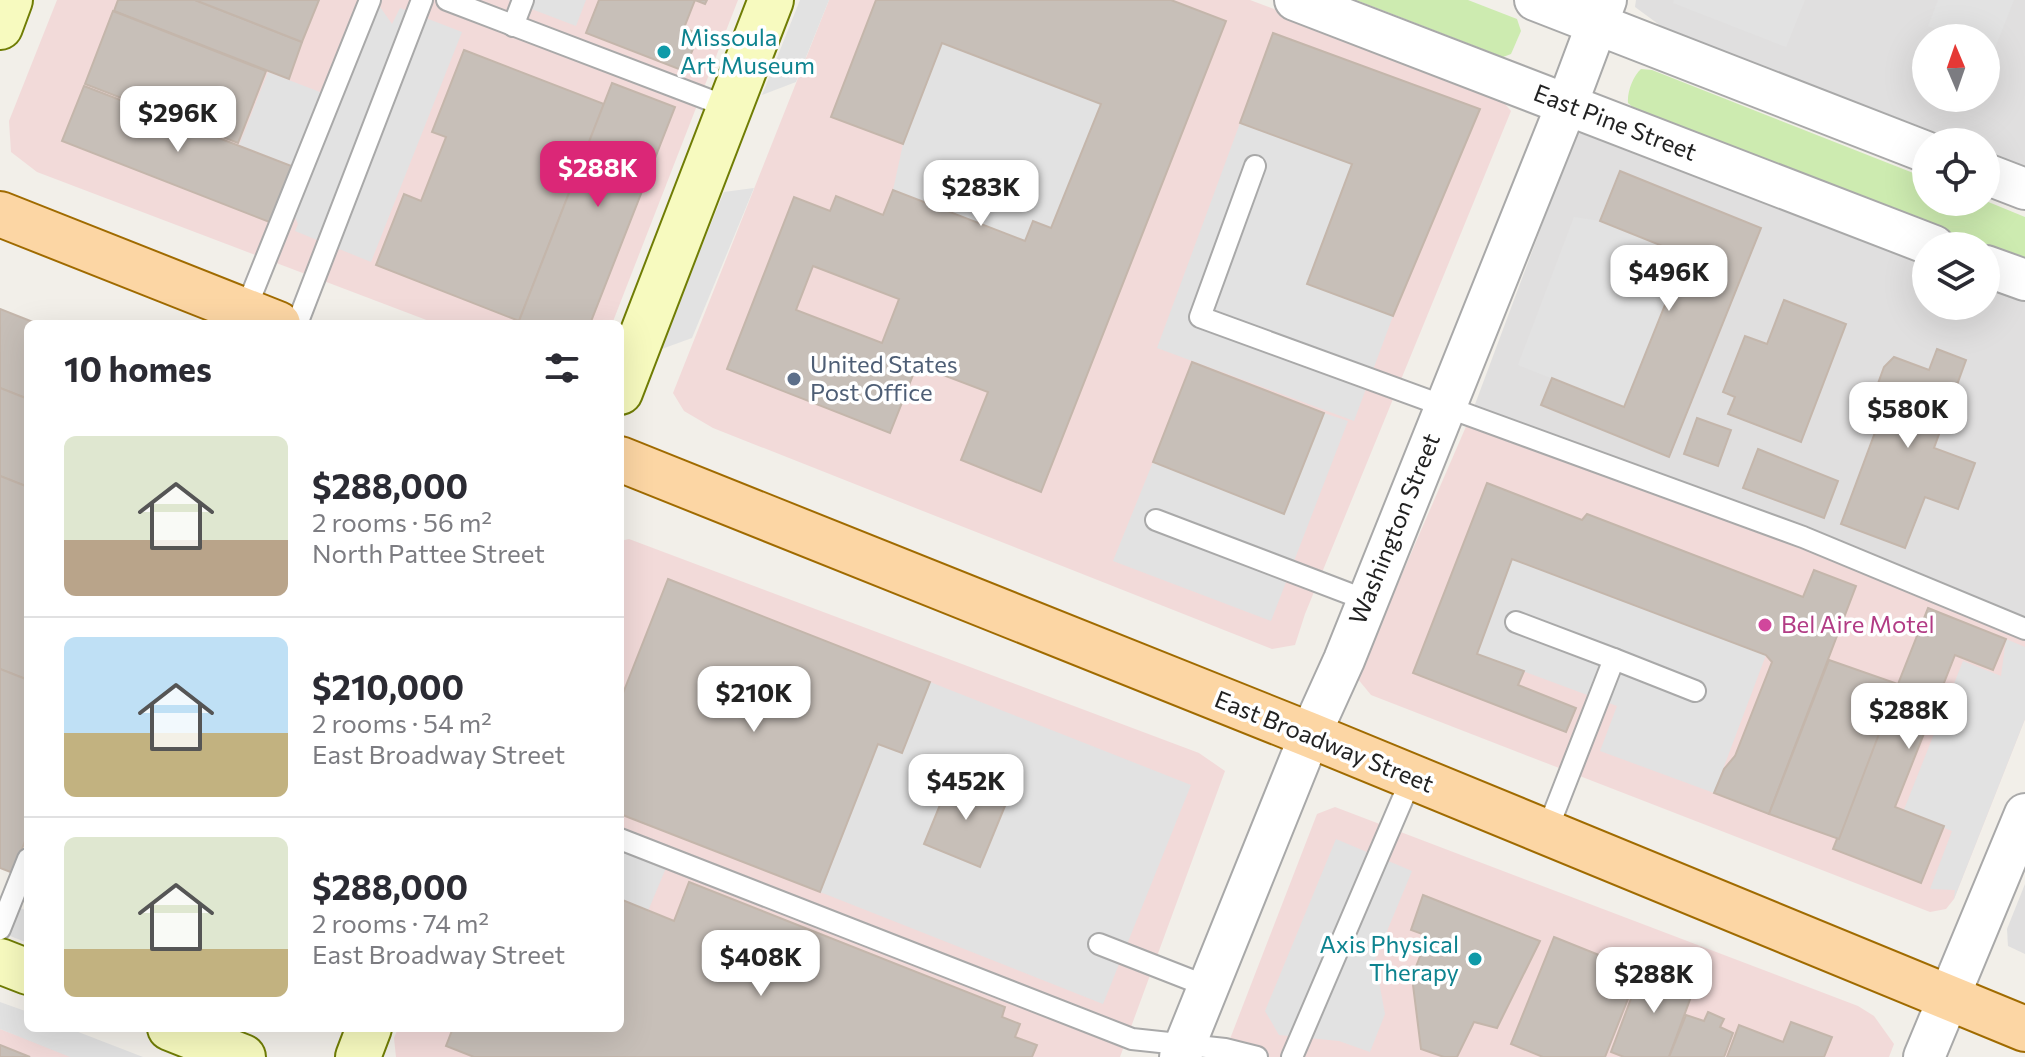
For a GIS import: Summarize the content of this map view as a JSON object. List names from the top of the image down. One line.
{"streets":{"main road":["East Broadway Street"],"street":["East Pine Street","Washington Street"]},"crossings":[["East Pine Street","Washington Street"],["Washington Street","East Broadway Street"]],"places":["Missoula Art Museum","United States Post Office","Bel Aire Motel","Axis Physical Therapy"],"north":"top","page":{"price":["$296K","$288K","$283K","$496K","$580K","$210K","$288K","$452K","$408K","$288K"],"heading":"10 homes","list":[{"name":"$288,000","note":"2 rooms · 56 m² · North Pattee Street"},{"name":"$210,000","note":"2 rooms · 54 m² · East Broadway Street"},{"name":"$288,000","note":"2 rooms · 74 m² · East Broadway Street"}]}}
